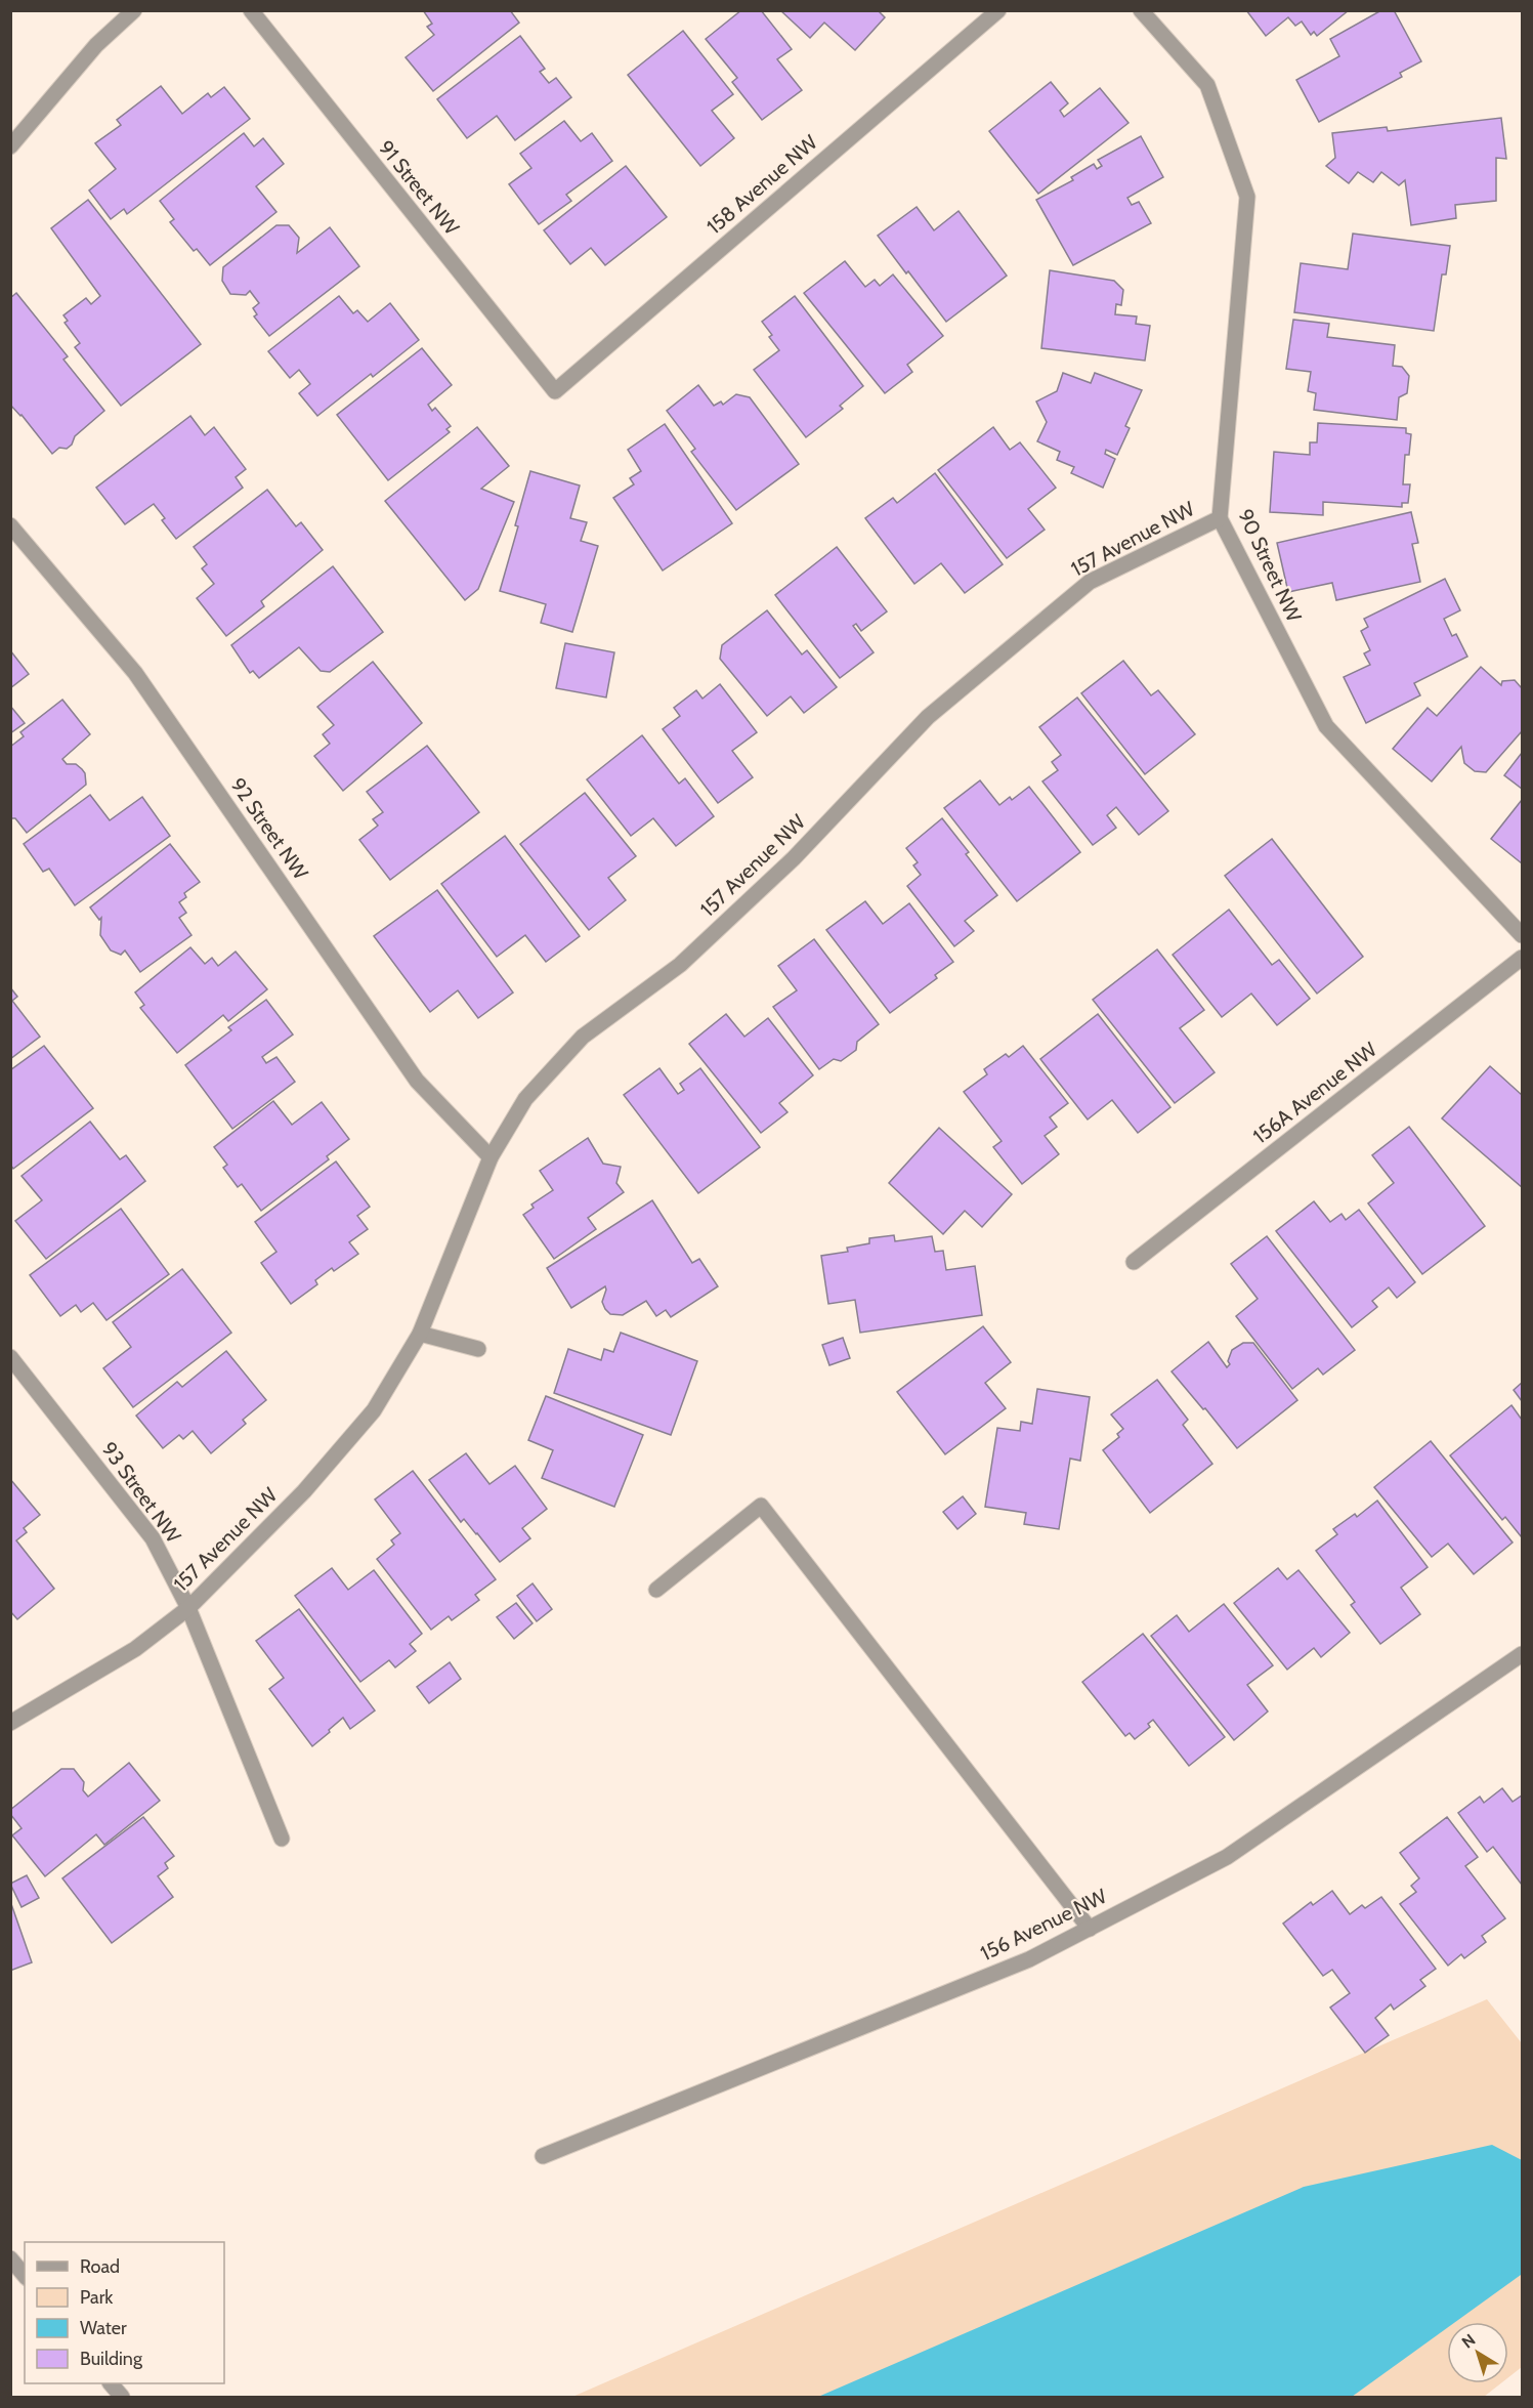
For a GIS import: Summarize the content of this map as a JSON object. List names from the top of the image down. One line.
{"streets":{"street":["158 Avenue NW","91 Street NW","157 Avenue NW","90 Street NW","92 Street NW","156A Avenue NW","93 Street NW","156 Avenue NW"]},"crossings":[["158 Avenue NW","91 Street NW"],["157 Avenue NW","90 Street NW"],["157 Avenue NW","92 Street NW"],["157 Avenue NW","93 Street NW"]],"legend":["Road","Park","Water","Building"],"north":"top left"}
